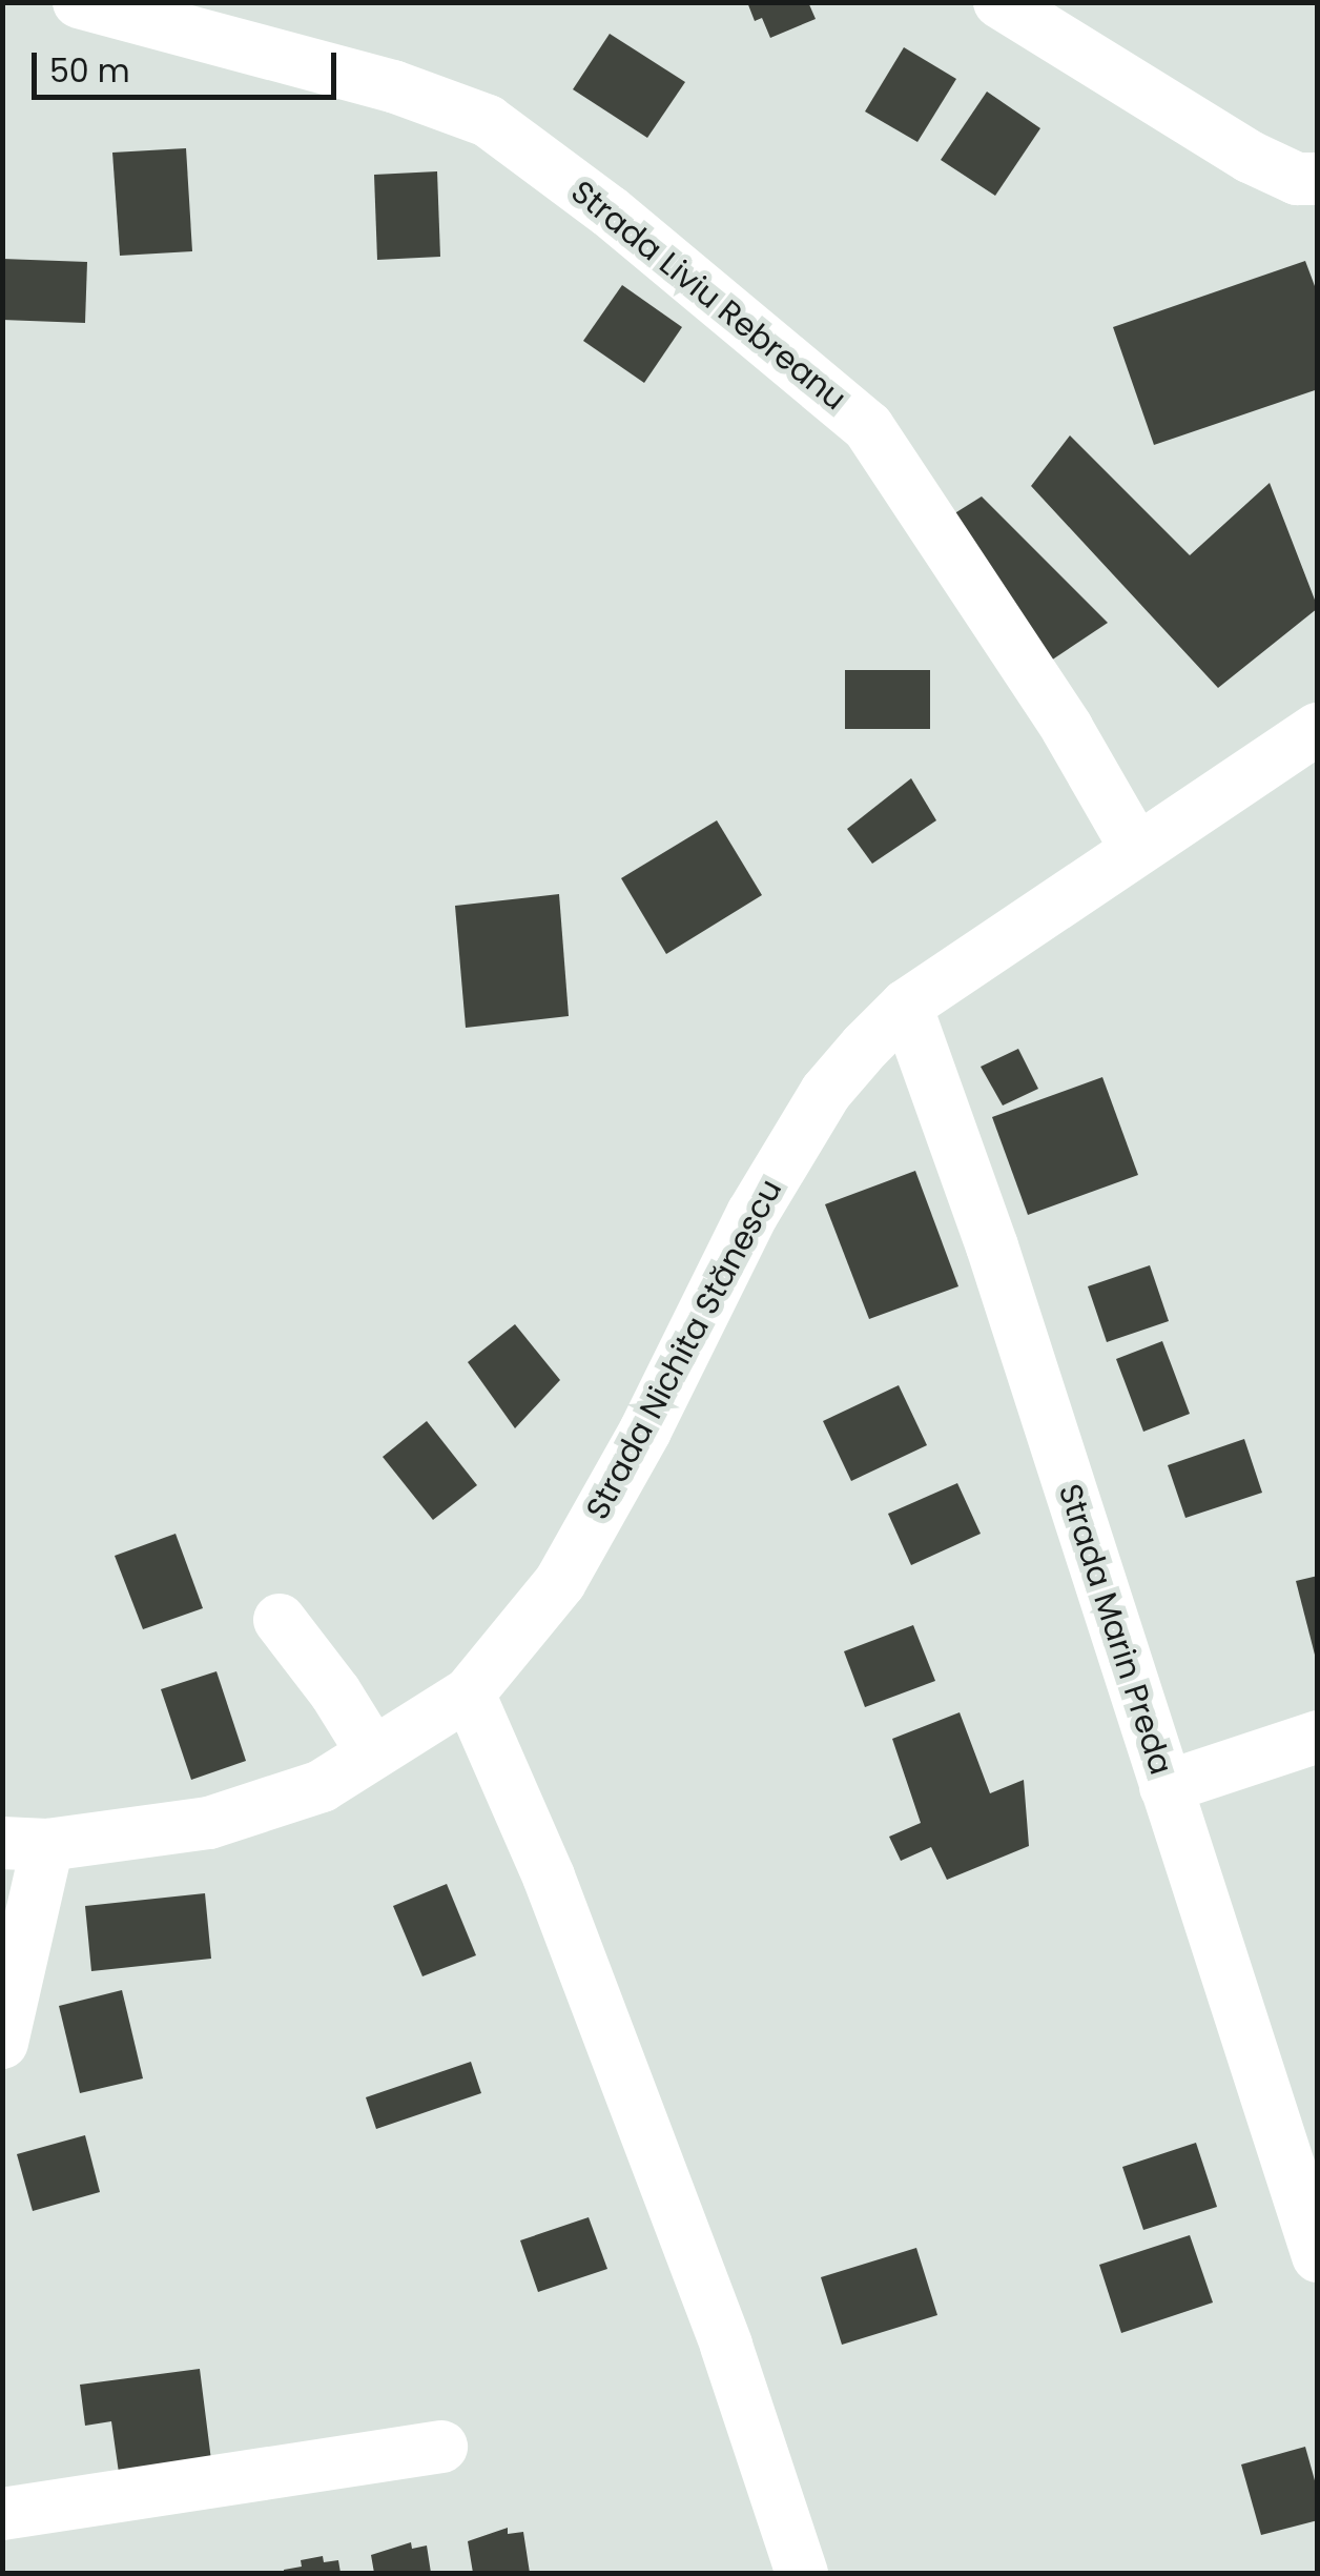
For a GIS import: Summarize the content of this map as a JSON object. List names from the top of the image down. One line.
{"streets":{"street":["Strada Liviu Rebreanu","Strada Nichita Stănescu","Strada Marin Preda"]},"crossings":[["Strada Liviu Rebreanu","Strada Nichita Stănescu"],["Strada Nichita Stănescu","Strada Marin Preda"]],"scale_bar":"50 m"}
